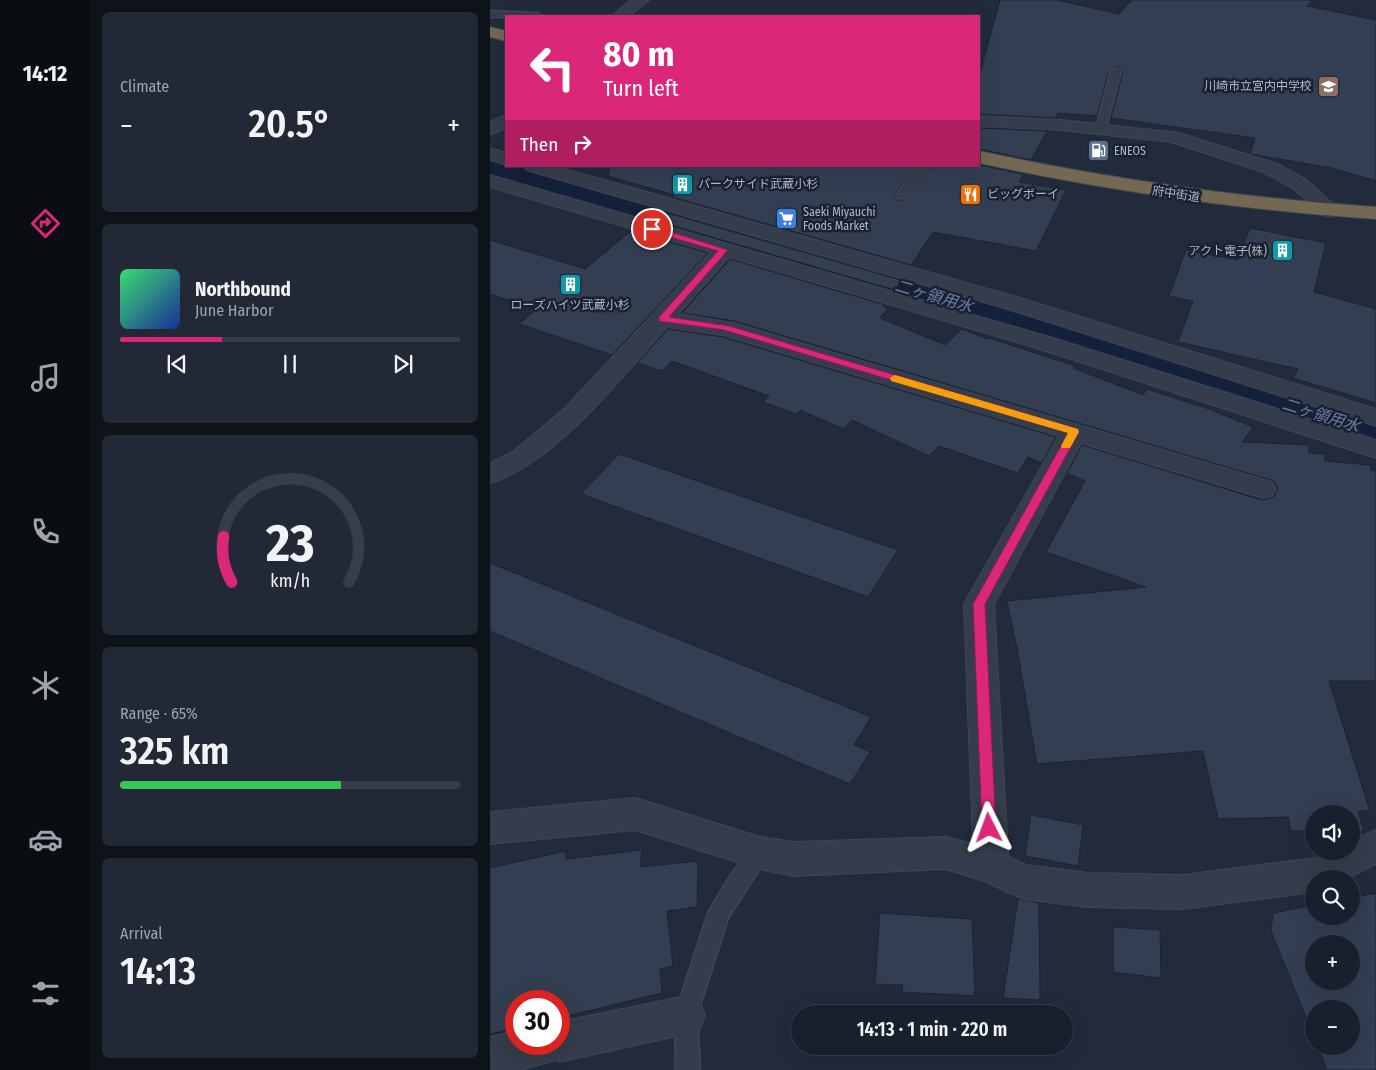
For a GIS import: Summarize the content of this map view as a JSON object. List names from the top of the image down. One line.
{"streets":{"highway":["府中街道"]},"water":["二ヶ領用水"],"places":{"school or university":["川崎市立宮内中学校"],"fuel station":["ENEOS"],"building":["パークサイド武蔵小杉","アクト電子(株)","ローズハイツ武蔵小杉"],"restaurant":["ビッグボーイ"],"supermarket":["Saeki Miyauchi Foods Market"]},"page":{"tabs":"14:12","tile":["Climate",["Range · 65%","325 km"],["Arrival","14:13"]],"turn":["80 m","Turn left"],"heat":["−","20.5°","+"],"then":"Then","song":["Northbound","June Harbor"],"map_buttons":["+","−"],"limit":"30","trip":"14:13 · 1 min · 220 m","gauge":["23","km/h"]}}
